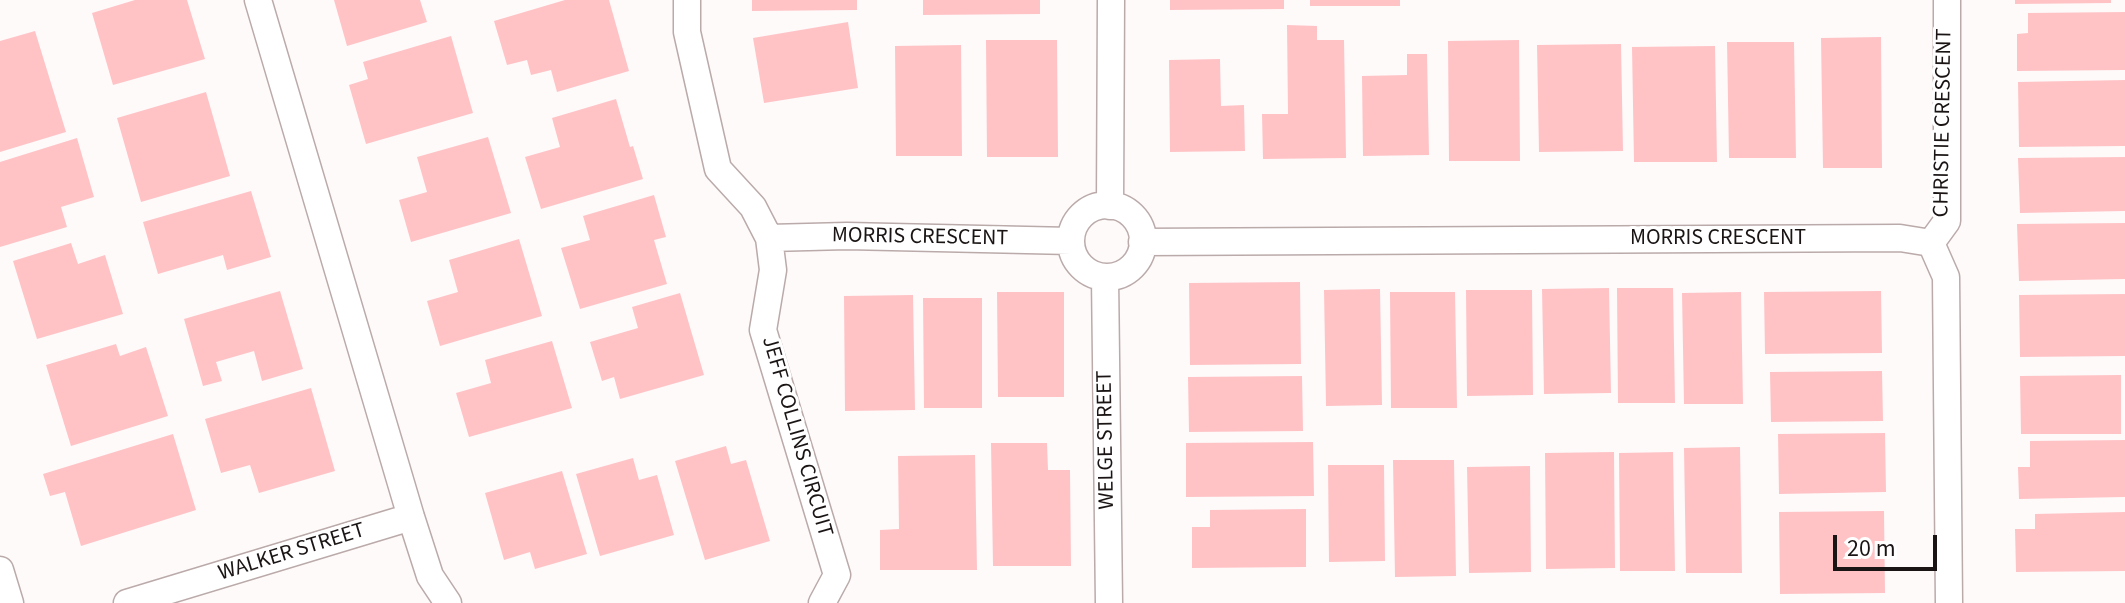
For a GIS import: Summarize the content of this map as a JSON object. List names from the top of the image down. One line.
{"streets":{"street":["CHRISTIE CRESCENT","MORRIS CRESCENT","JEFF COLLINS CIRCUIT","WELGE STREET","WALKER STREET"]},"crossings":[["CHRISTIE CRESCENT","MORRIS CRESCENT"],["MORRIS CRESCENT","JEFF COLLINS CIRCUIT"],["MORRIS CRESCENT","WELGE STREET"]],"scale_bar":"20 m"}
